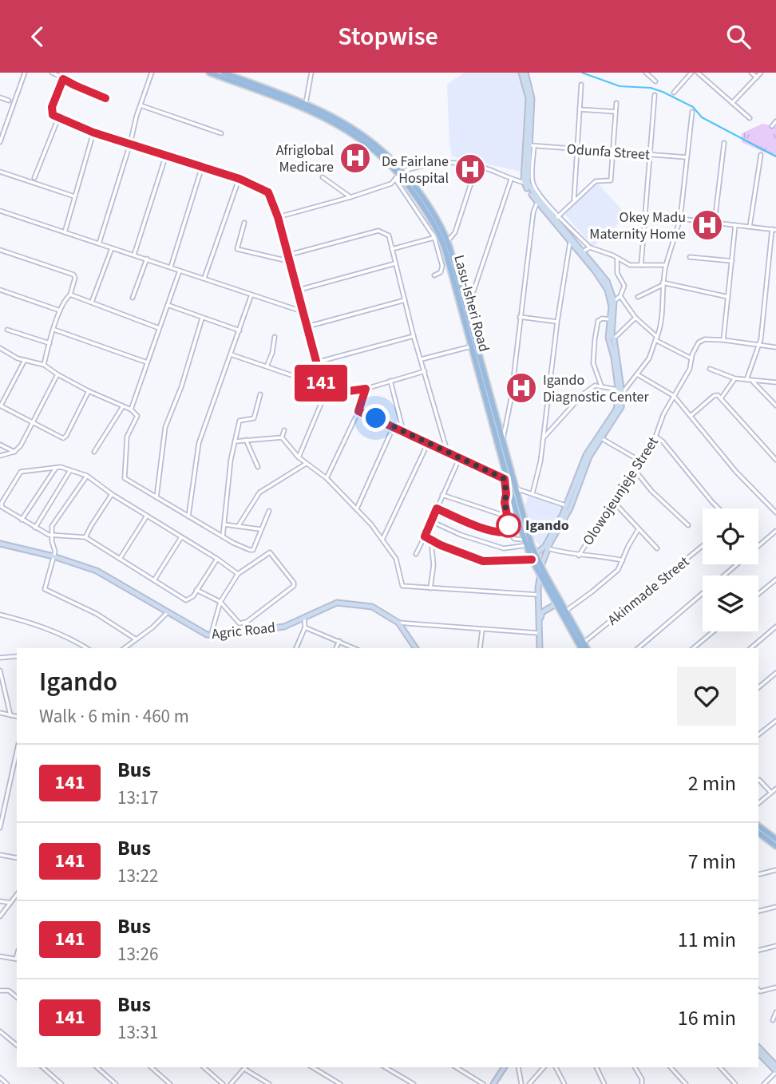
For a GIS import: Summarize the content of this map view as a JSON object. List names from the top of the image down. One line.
{"streets":{"main road":["Lasu-Isheri Road","Agric Road"],"street":["Odunfa Street","Olowojeunjeje Street","Akinmade Street"]},"crossings":[["Lasu-Isheri Road","Akinmade Street"]],"places":{"hospital":["Afriglobal Medicare","De Fairlane Hospital","Okey Madu Maternity Home","Igando Diagnostic Center"],"other":["Igando"]},"lines":["bus line 141"],"page":{"header":"Stopwise","on_map":"141","heading":["Igando","Walk · 6 min · 460 m"],"list":[{"mark":"141","name":"Bus","note":"13:17","value":"2 min"},{"mark":"141","name":"Bus","note":"13:22","value":"7 min"},{"mark":"141","name":"Bus","note":"13:26","value":"11 min"},{"mark":"141","name":"Bus","note":"13:31","value":"16 min"}]}}
